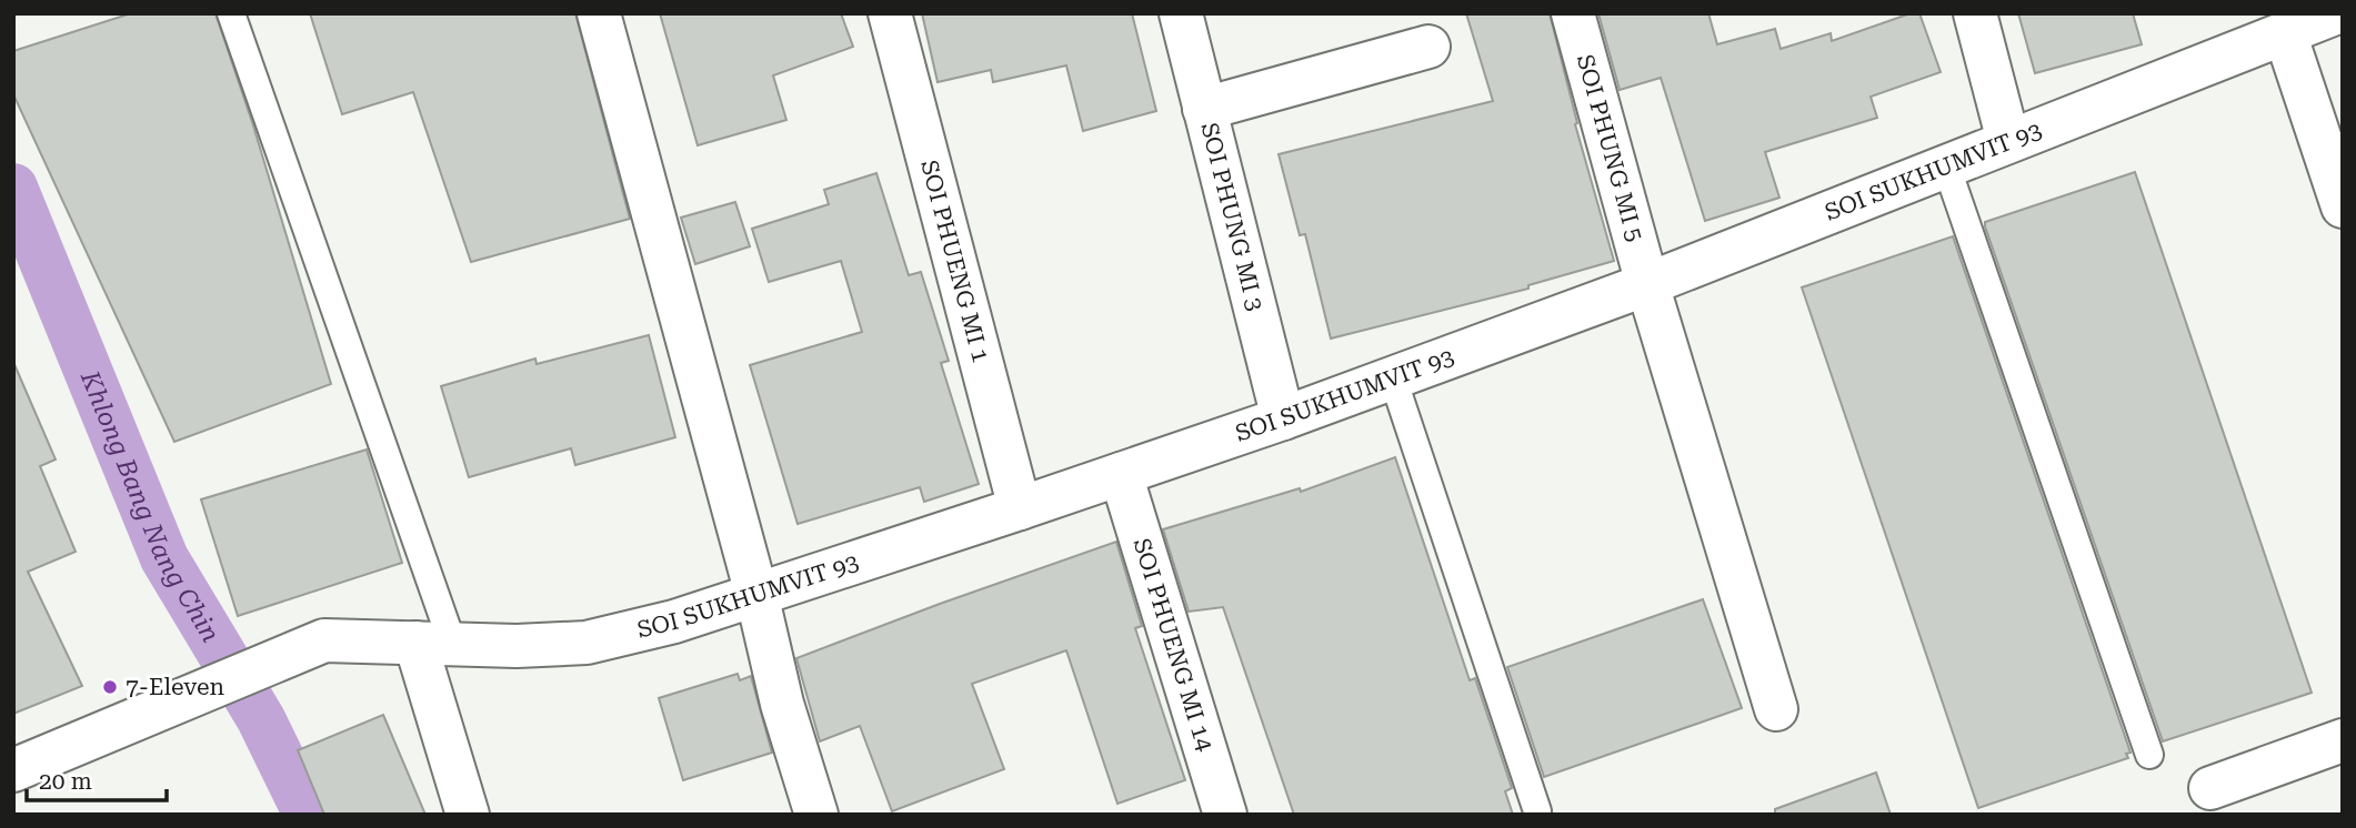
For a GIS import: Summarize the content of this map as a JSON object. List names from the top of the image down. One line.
{"streets":{"street":["SOI PHUNG MI 5","SOI SUKHUMVIT 93","SOI PHUNG MI 3","SOI PHUENG MI 1","SOI PHUENG MI 14"]},"crossings":[["SOI PHUNG MI 5","SOI SUKHUMVIT 93"],["SOI SUKHUMVIT 93","SOI PHUNG MI 3"],["SOI SUKHUMVIT 93","SOI PHUENG MI 1"],["SOI SUKHUMVIT 93","SOI PHUENG MI 14"]],"water":["Khlong Bang Nang Chin"],"places":["7-Eleven"],"scale_bar":"20 m"}
